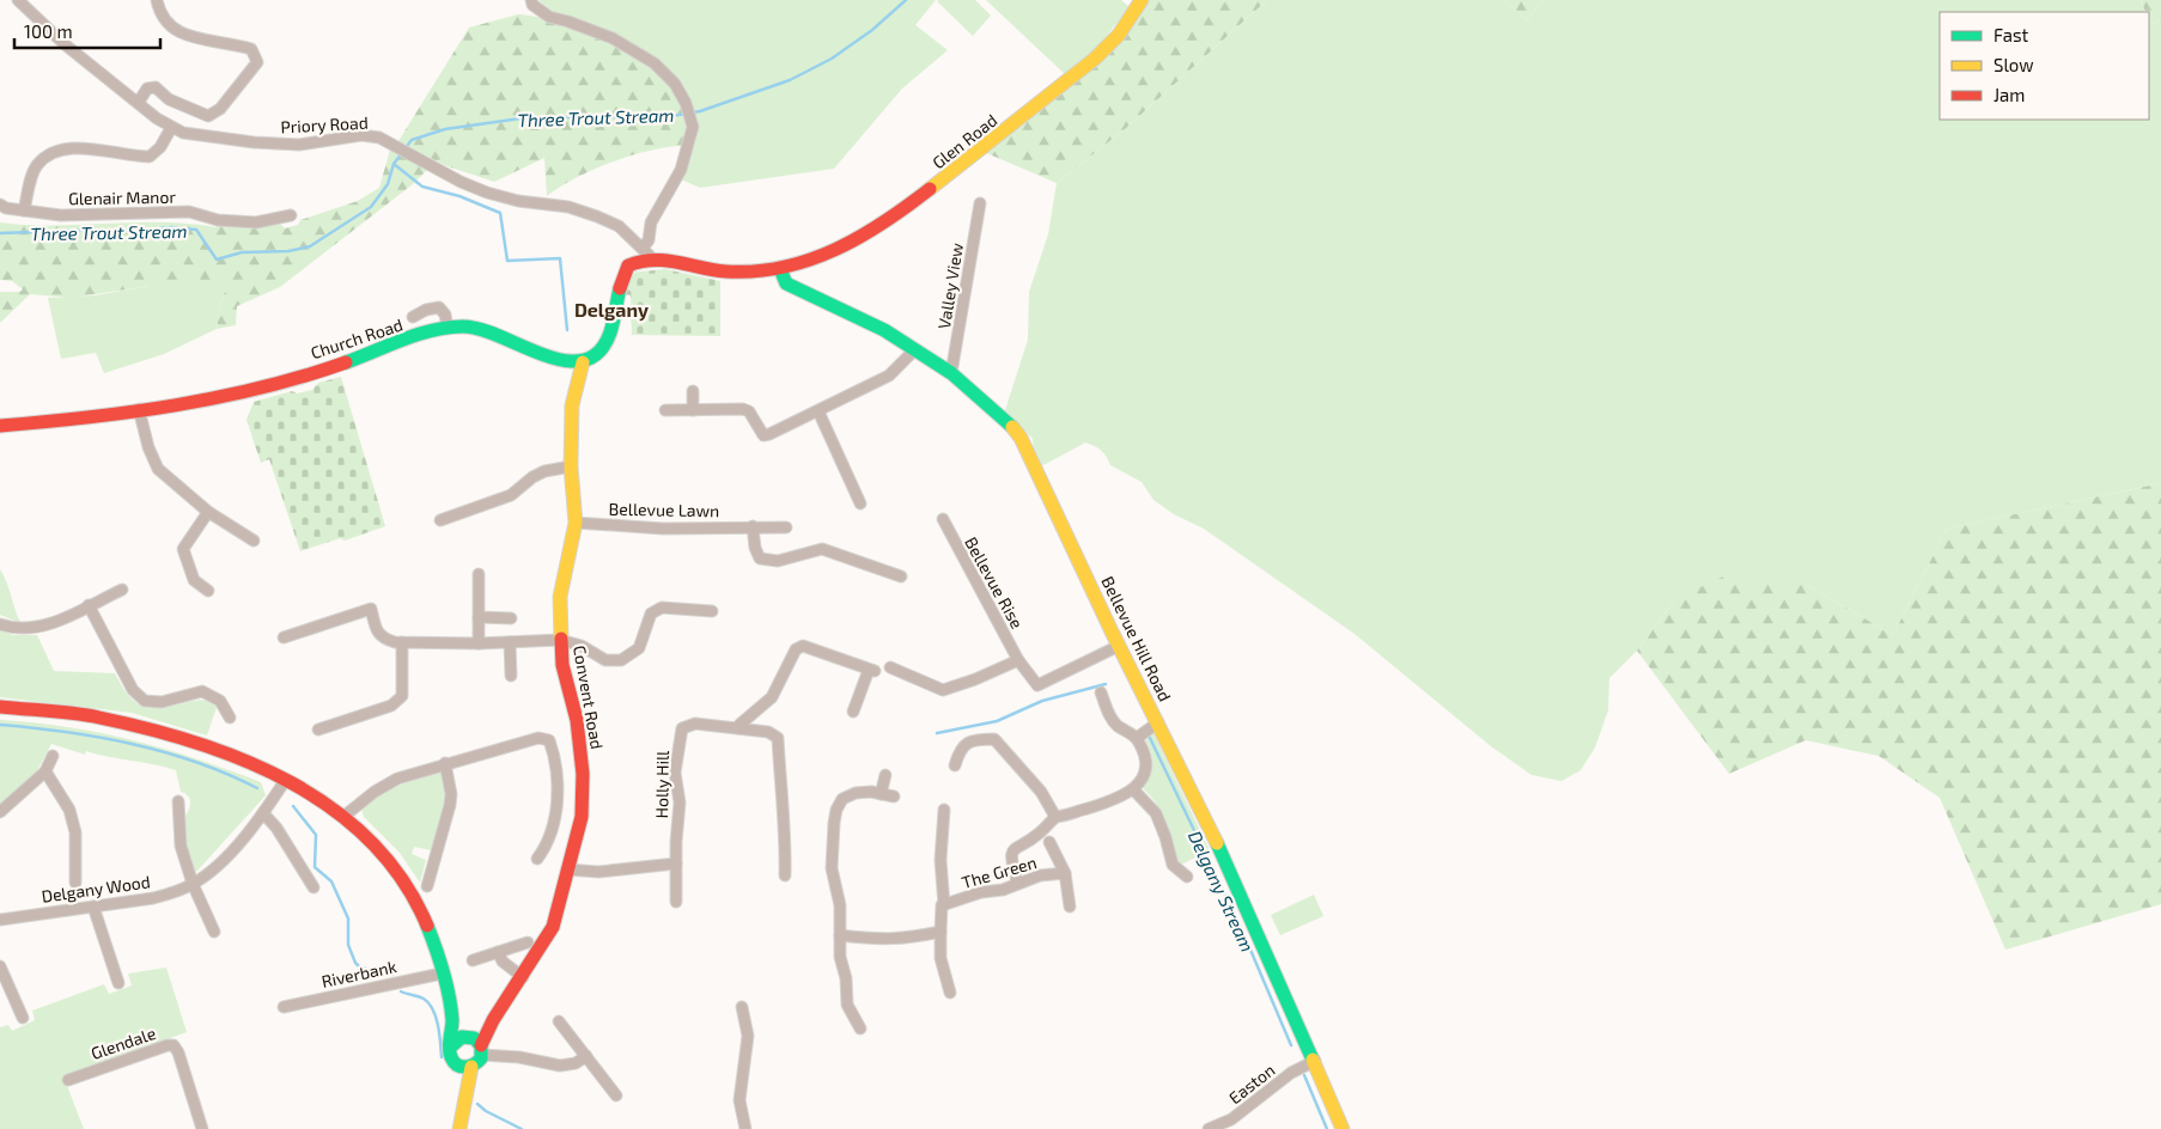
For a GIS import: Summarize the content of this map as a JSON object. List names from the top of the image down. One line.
{"streets":{"street":["Priory Road","Glen Road","Glenair Manor","Valley View","Church Road","Bellevue Lawn","Bellevue Rise","Bellevue Hill Road","Convent Road","Holly Hill","The Green","Delgany Wood","Riverbank","Glendale","Easton"]},"crossings":[["Priory Road","Glen Road"],["Glen Road","Bellevue Hill Road"],["Valley View","Bellevue Hill Road"],["Church Road","Convent Road"],["Bellevue Lawn","Convent Road"],["Bellevue Rise","Bellevue Hill Road"],["Bellevue Hill Road","Easton"]],"districts":["Delgany"],"water":["Three Trout Stream","Delgany Stream"],"legend":["Fast","Slow","Jam"],"scale_bar":"100 m"}
